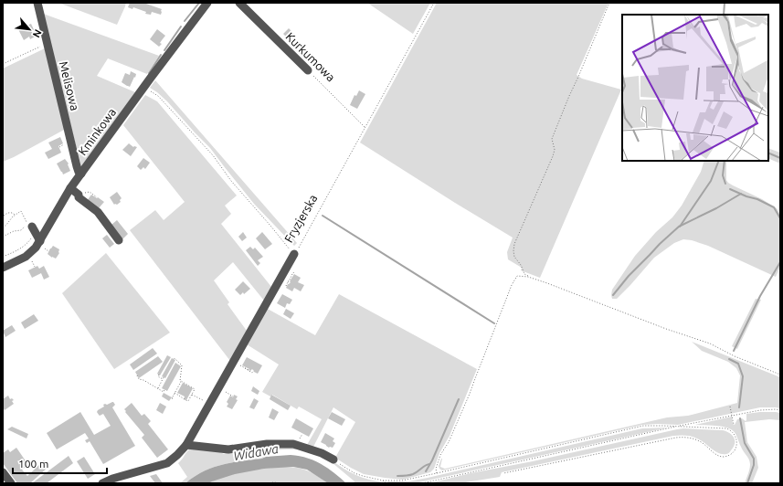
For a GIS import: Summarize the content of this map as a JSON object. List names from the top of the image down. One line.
{"streets":{"street":["Kurkumowa","Melisowa","Kminkowa","Fryzjerska"]},"crossings":[["Kurkumowa","Fryzjerska"],["Melisowa","Kminkowa"]],"water":["Widawa"],"scale_bar":"100 m","north":"bottom right"}
